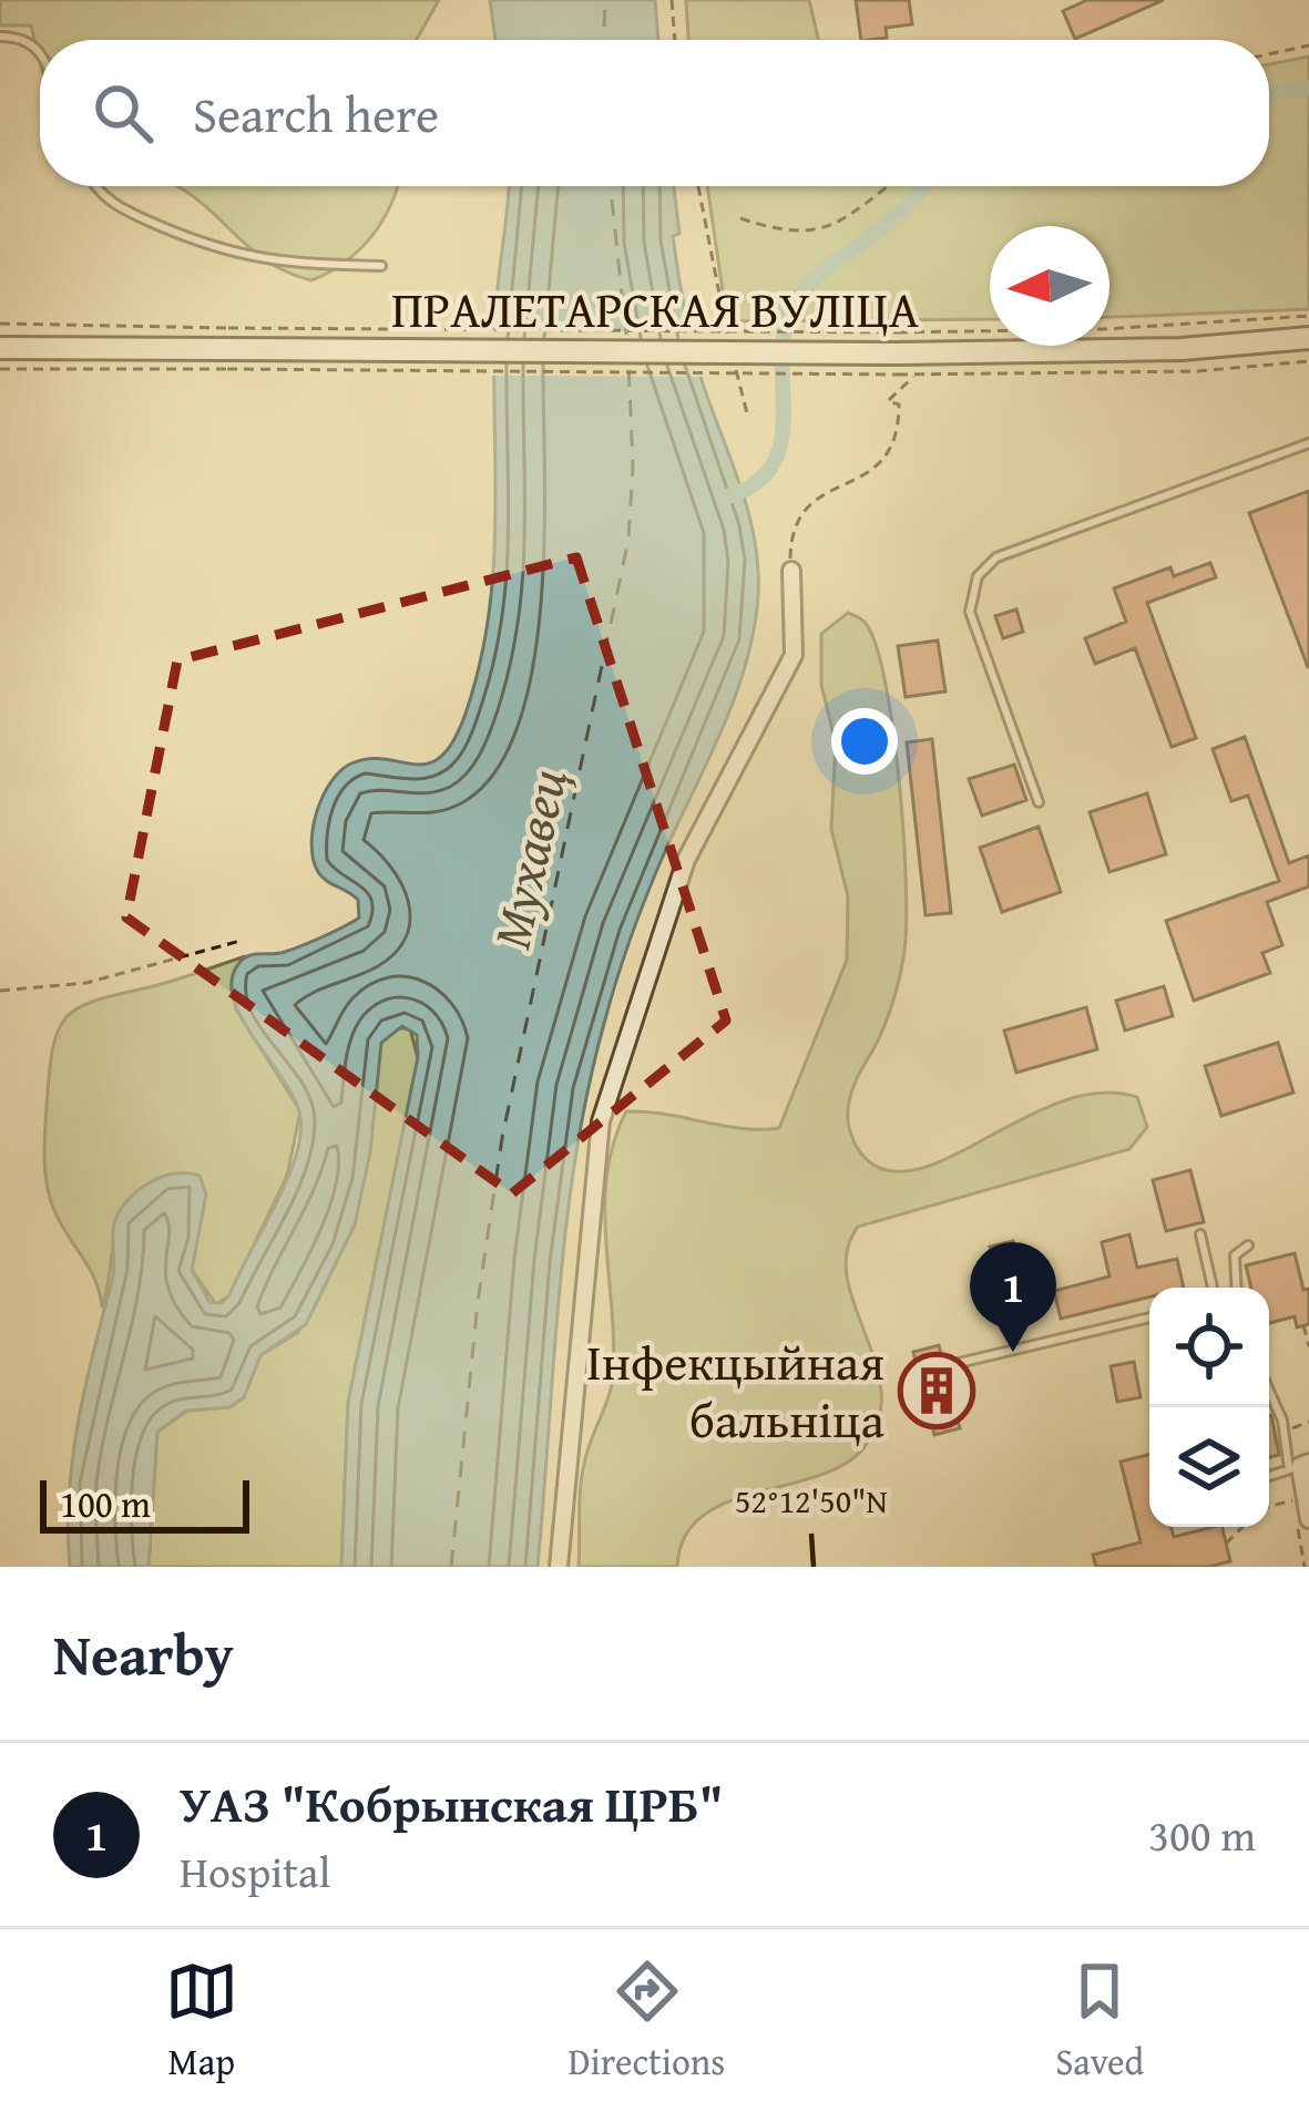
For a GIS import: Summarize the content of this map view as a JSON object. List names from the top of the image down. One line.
{"streets":{"main road":["ПРАЛЕТАРСКАЯ ВУЛІЦА"]},"water":["Мухавец"],"places":{"building":["Інфекцыйная бальніца"]},"scale_bar":"100 m","north":"left","page":{"search":"Search here","pins":"1","scale":"100 m","heading":"Nearby","list":[{"mark":"1","name":"УАЗ \"Кобрынская ЦРБ\"","note":"Hospital","value":"300 m"}],"nav":["Map","Directions","Saved"]},"coordinates":["52°12'50\"N"]}
